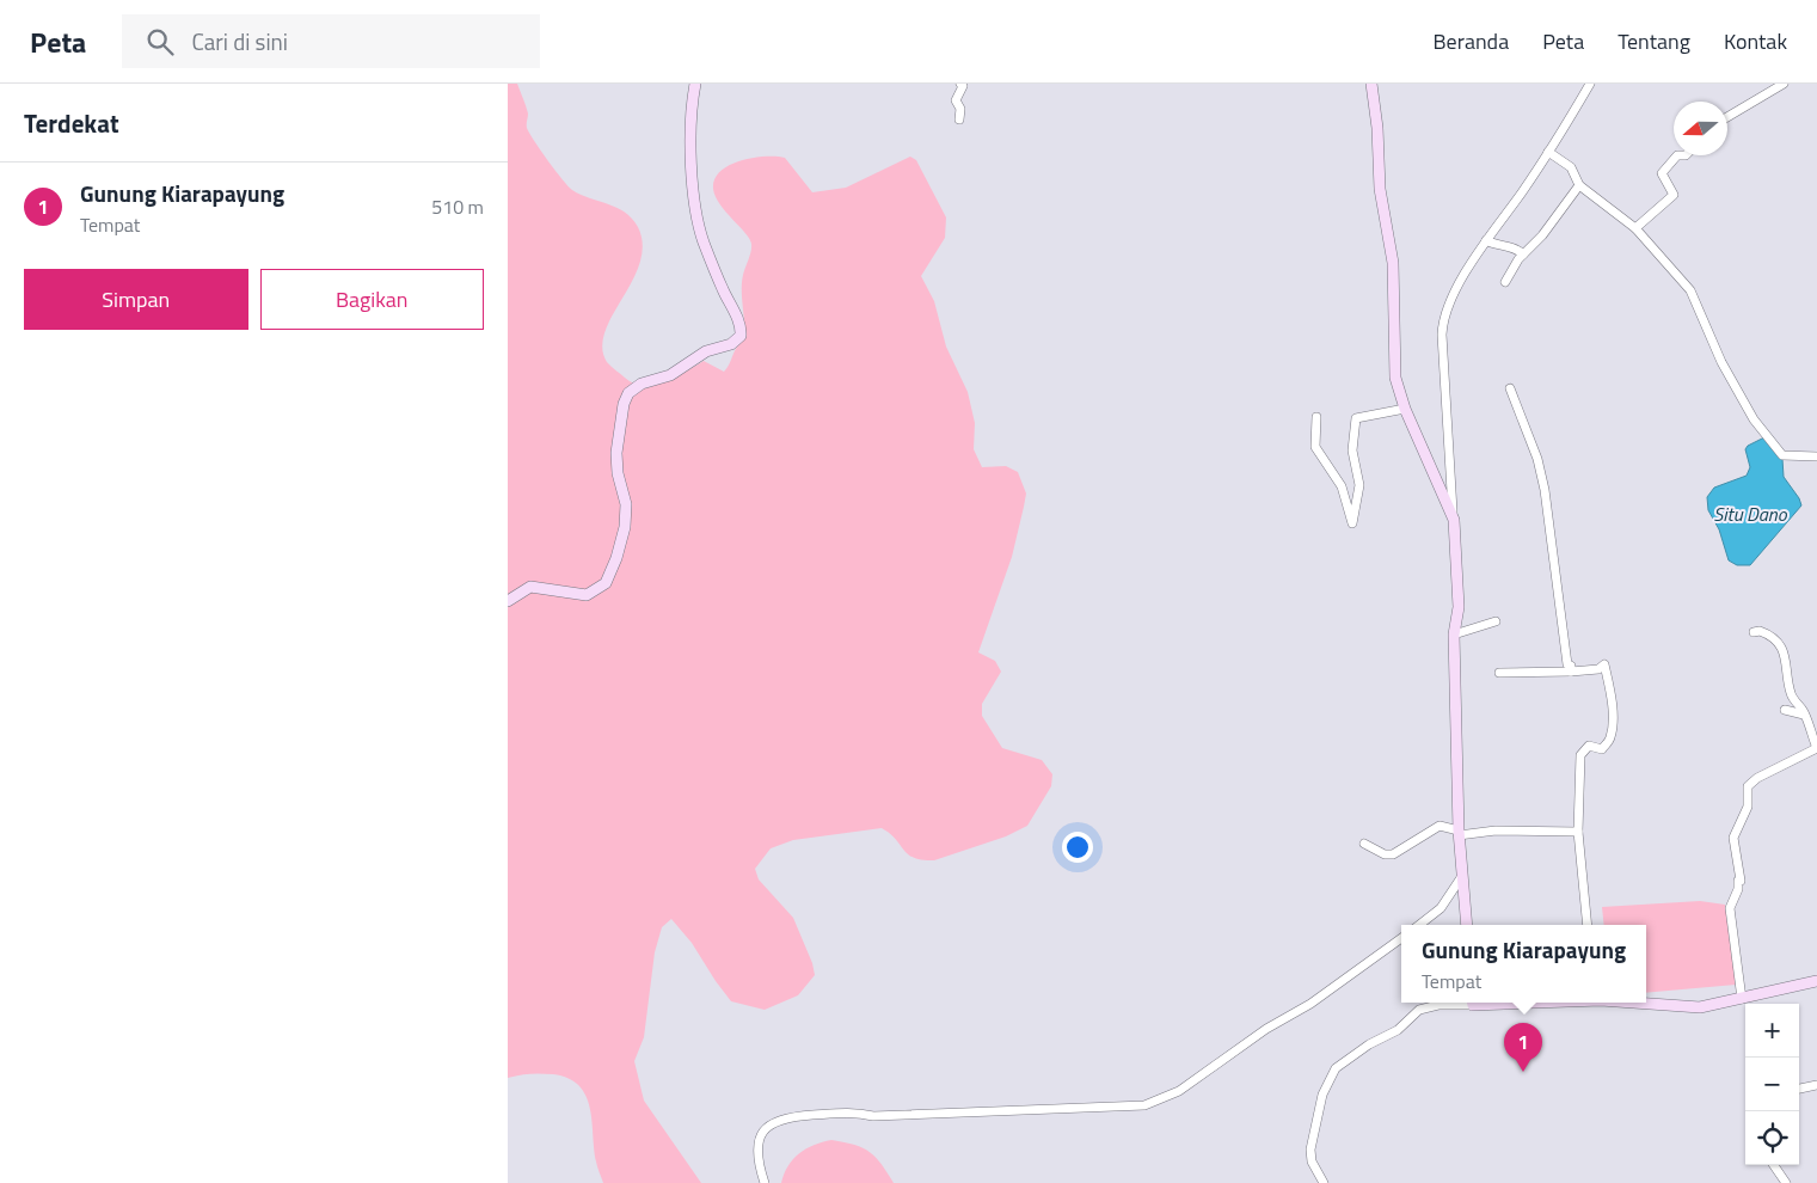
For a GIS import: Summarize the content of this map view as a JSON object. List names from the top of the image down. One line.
{"water":["Situ Dano"],"north":"left","page":{"header":"Peta","search":"Cari di sini","nav":["Beranda","Peta","Tentang","Kontak"],"heading":"Terdekat","list":[{"mark":"1","name":"Gunung Kiarapayung","note":"Tempat","value":"510 m"}],"buttons":["Simpan","Bagikan"],"popup":["Gunung Kiarapayung","Tempat"],"map_buttons":["+","−"],"pins":"1"}}
